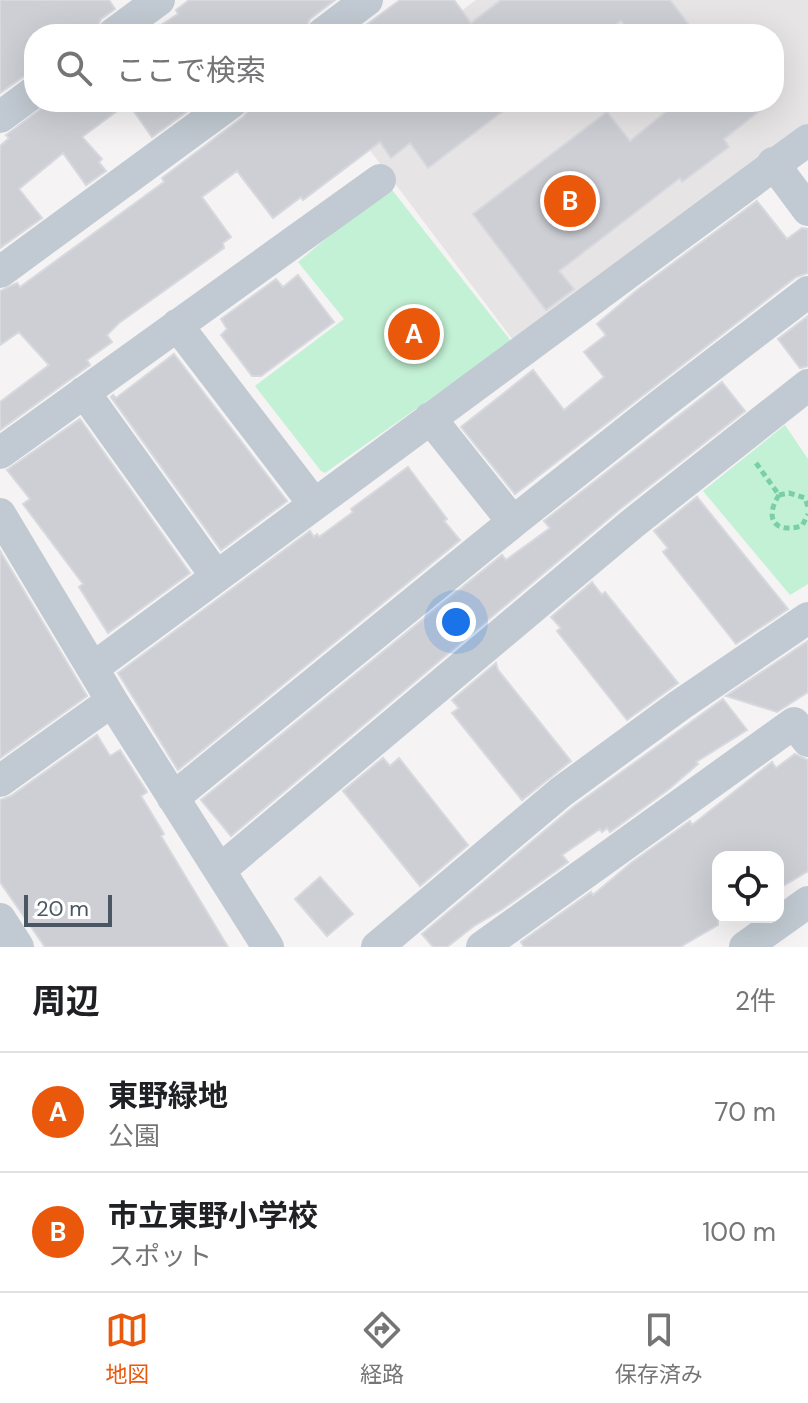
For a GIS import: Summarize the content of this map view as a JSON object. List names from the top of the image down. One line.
{"scale_bar":"20 m","page":{"search":"ここで検索","pins":["B","A"],"scale":"20 m","heading":["周辺","2件"],"list":[{"mark":"A","name":"東野緑地","note":"公園","value":"70 m"},{"mark":"B","name":"市立東野小学校","note":"スポット","value":"100 m"}],"nav":["地図","経路","保存済み"]}}
